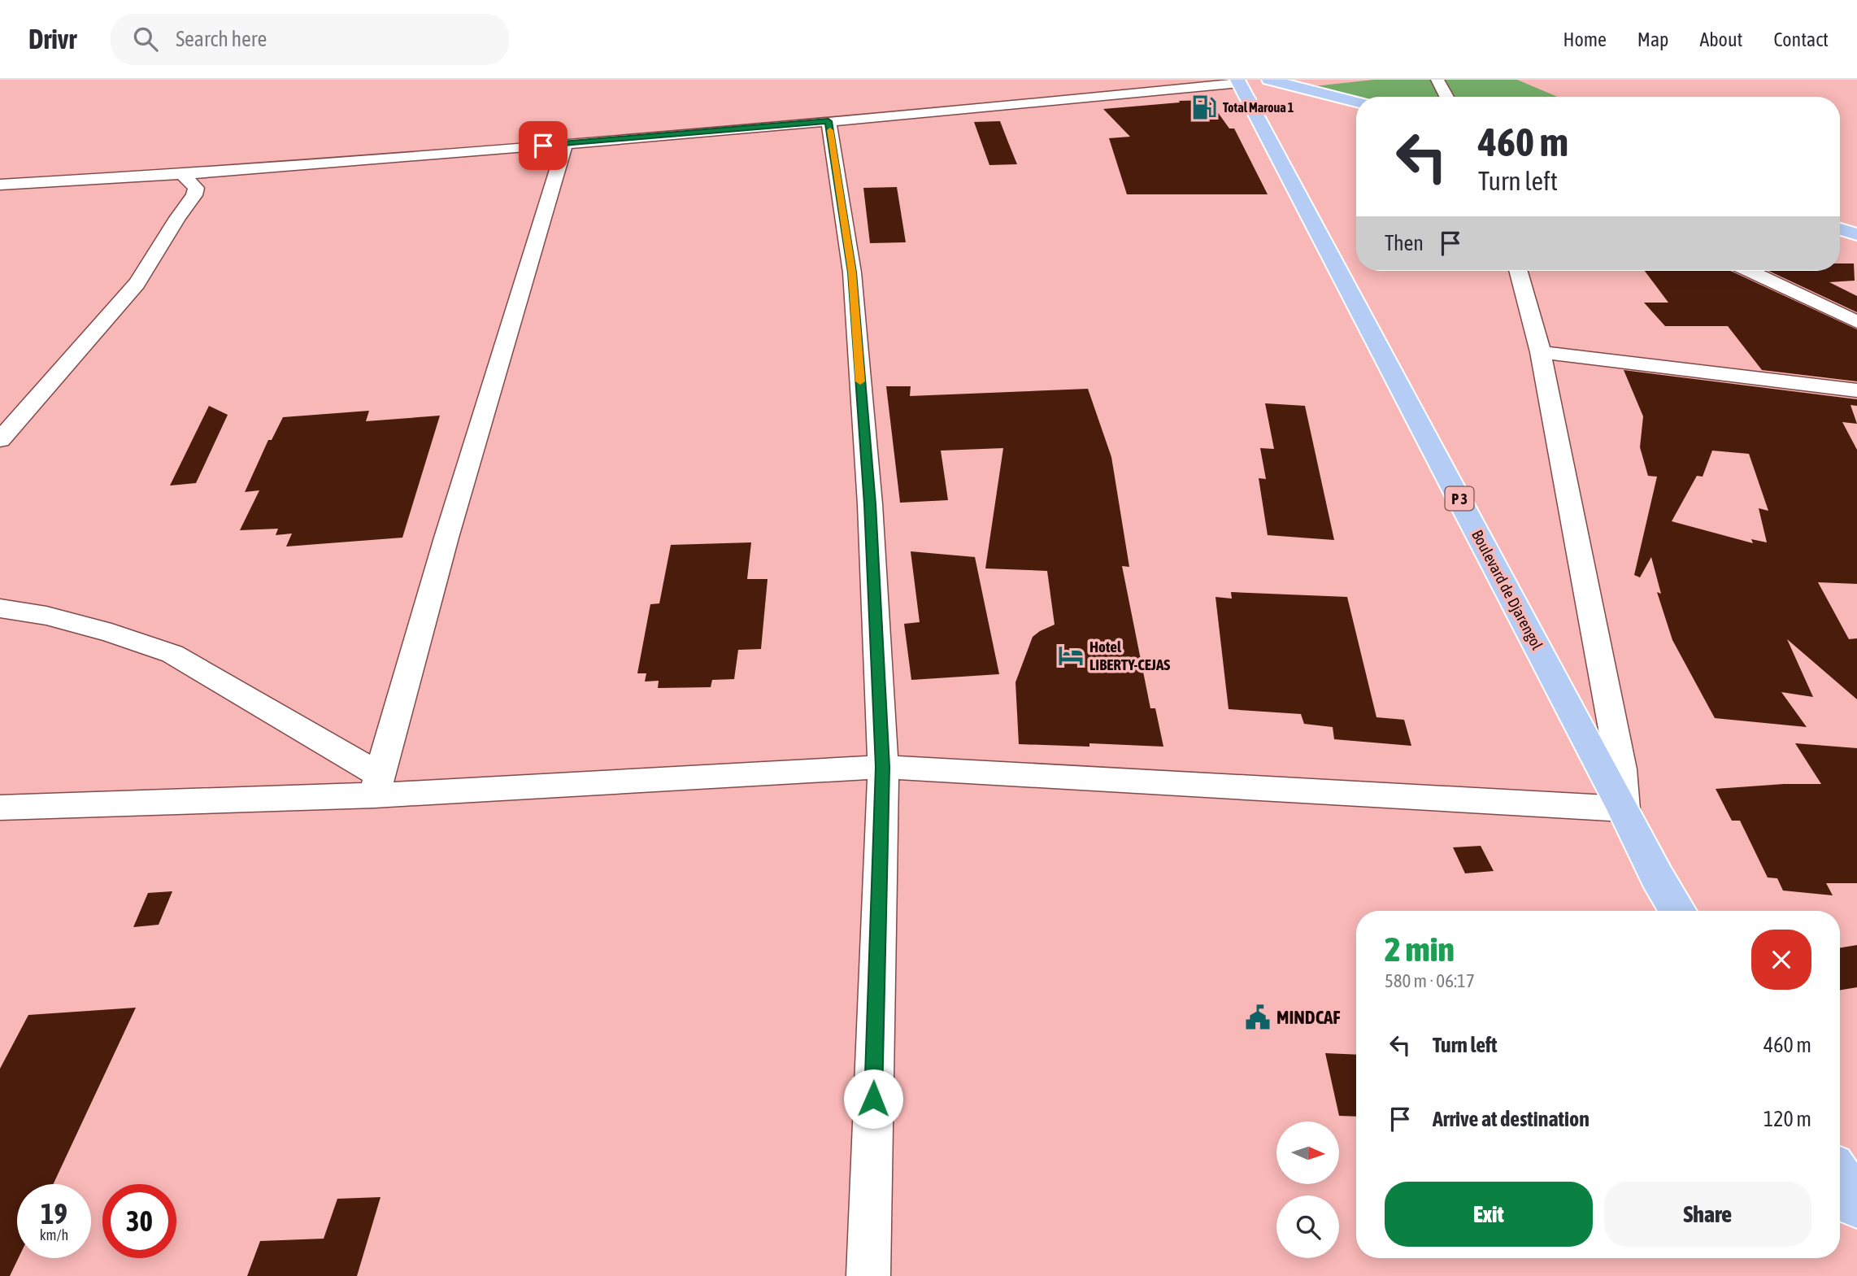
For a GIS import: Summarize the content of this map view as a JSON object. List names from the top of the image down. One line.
{"streets":{"main road":["P 3","Boulevard de Djarengol"]},"places":{"fuel station":["Total Maroua 1"],"hotel":["Hotel LIBERTY-CEJAS"],"public building":["MINDCAF"]},"north":"right","page":{"header":"Drivr","search":"Search here","nav":["Home","Map","About","Contact"],"turn":["460 m","Turn left"],"then":"Then","heading":["2 min","580 m · 06:17"],"list":[{"name":"Turn left","value":"460 m"},{"name":"Arrive at destination","value":"120 m"}],"buttons":["Exit","Share"],"speed":"19 km/h","limit":"30"}}
